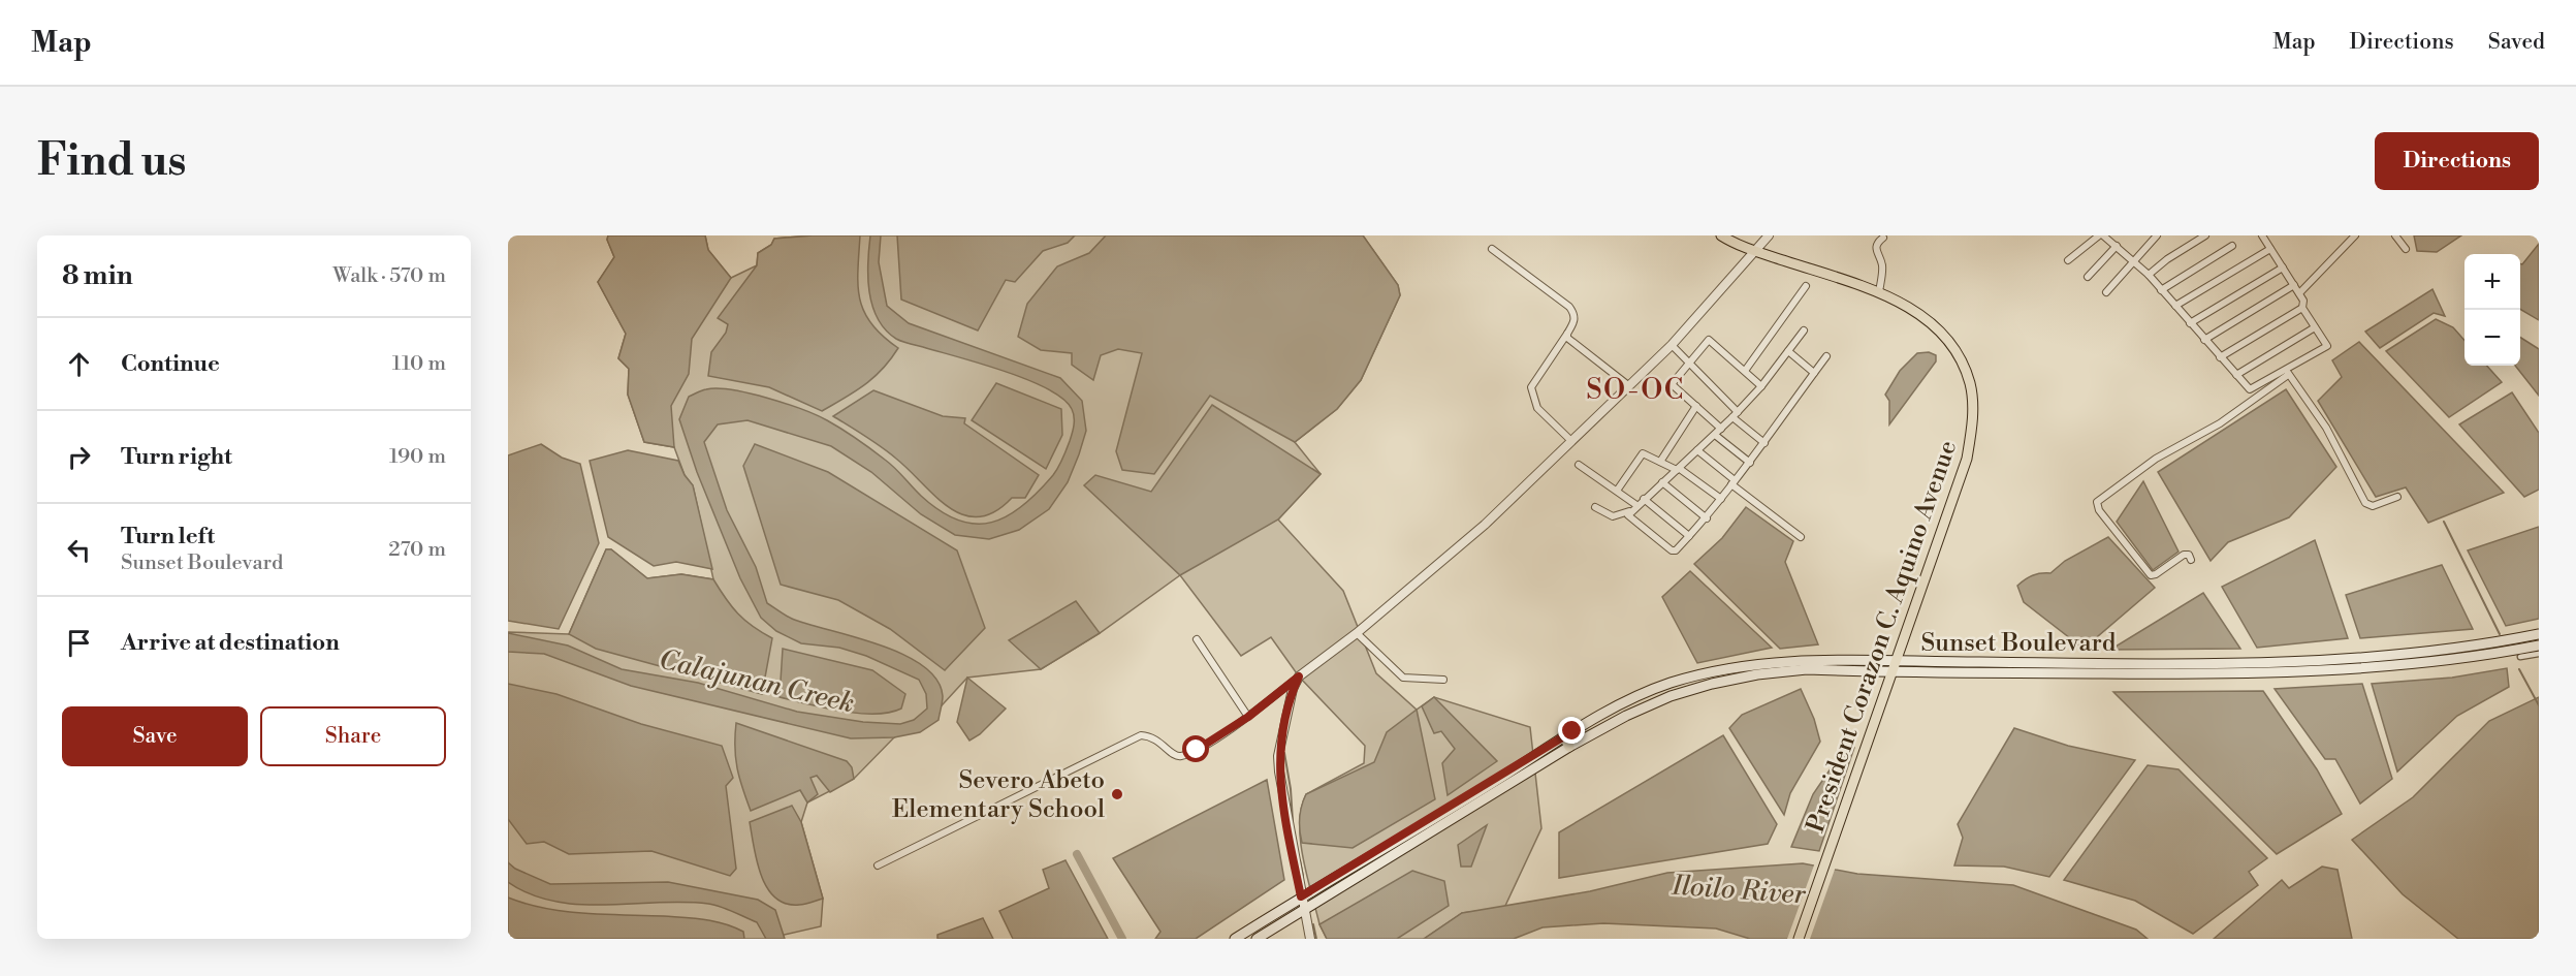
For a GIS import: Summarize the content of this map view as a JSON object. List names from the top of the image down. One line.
{"streets":{"main road":["President Corazon C. Aquino Avenue","Sunset Boulevard"]},"crossings":[["President Corazon C. Aquino Avenue","Sunset Boulevard"]],"districts":["SO-OC"],"water":["Calajunan Creek","Iloilo River"],"places":["Severo Abeto Elementary School"],"page":{"header":"Map","nav":["Map","Directions","Saved"],"buttons":["Directions",["Save","Share"]],"title":"Find us","heading":["8 min","Walk · 570 m"],"map_buttons":["+","−"],"list":[["Continue","110 m"],["Turn right","190 m"],["Turn left","Sunset Boulevard","270 m"],"Arrive at destination"]}}
